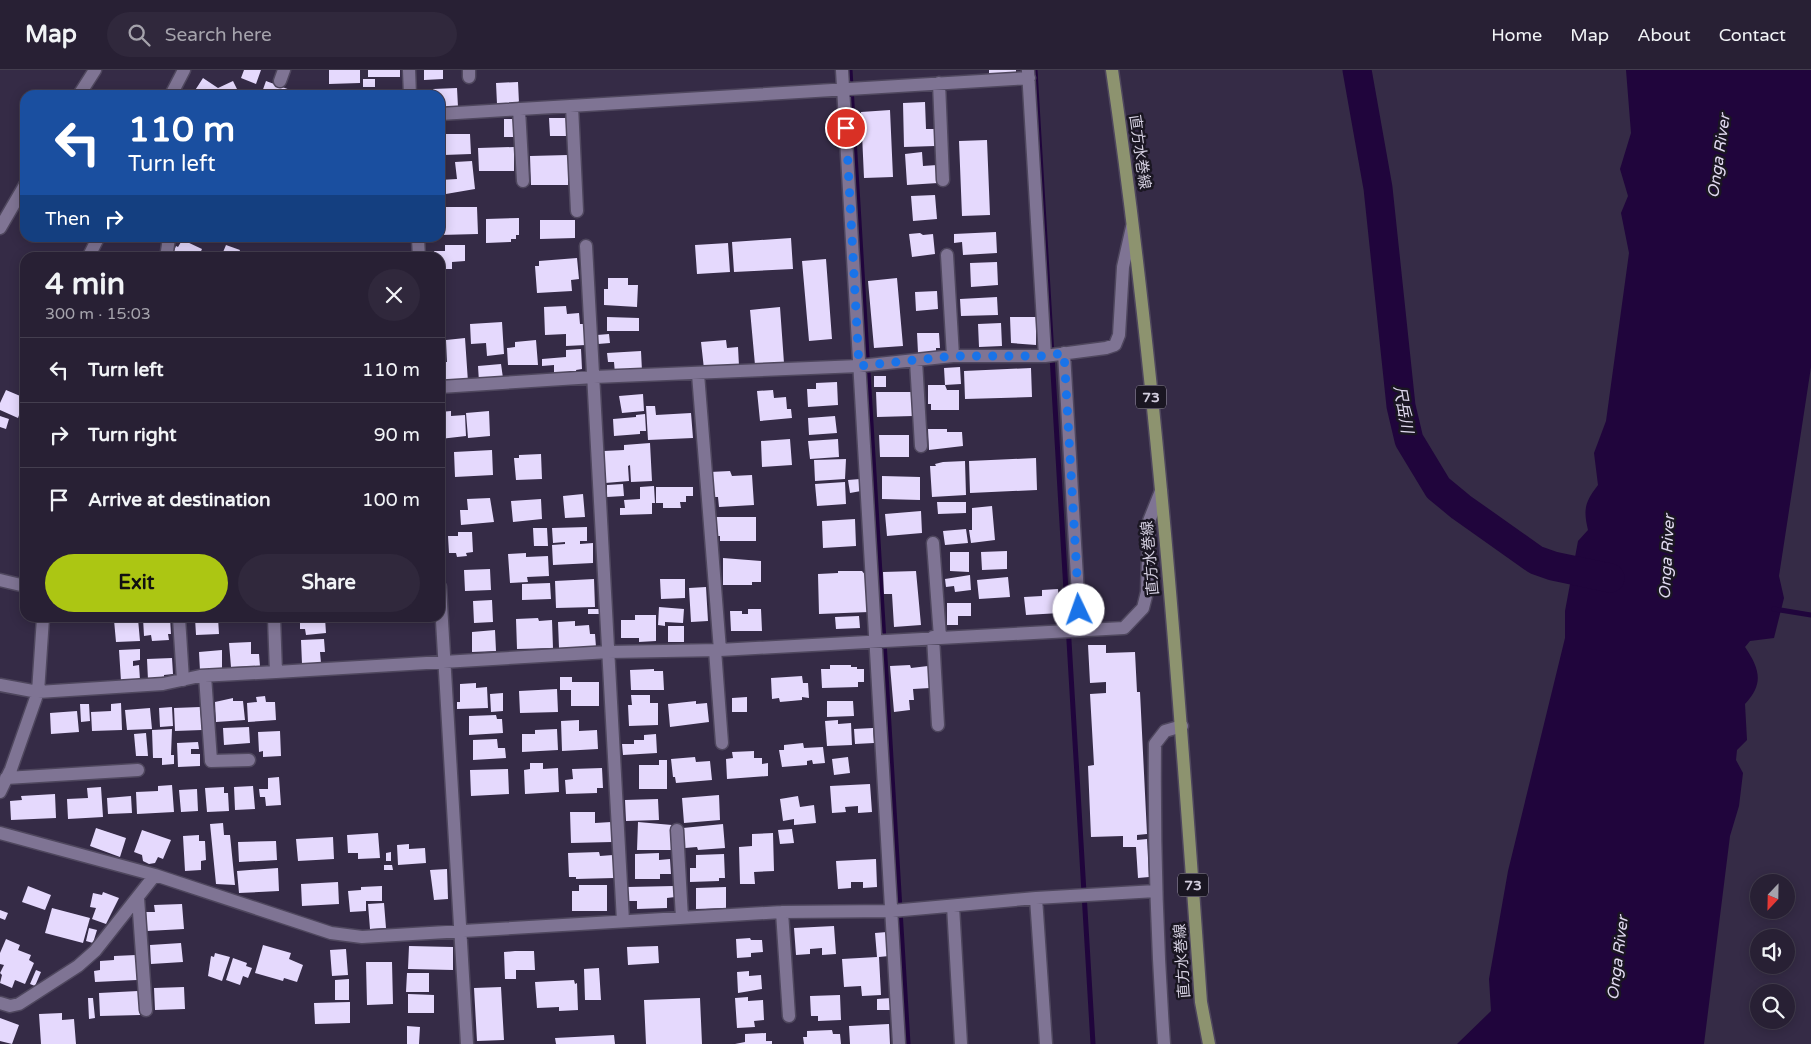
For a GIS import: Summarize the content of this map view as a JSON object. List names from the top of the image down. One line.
{"streets":{"main road":["直方水巻線","73"]},"water":["Onga River","尺岳川"],"north":"bottom","page":{"header":"Map","search":"Search here","nav":["Home","Map","About","Contact"],"turn":["110 m","Turn left"],"then":"Then","heading":["4 min","300 m · 15:03"],"list":[{"name":"Turn left","value":"110 m"},{"name":"Turn right","value":"90 m"},{"name":"Arrive at destination","value":"100 m"}],"buttons":["Exit","Share"]}}
